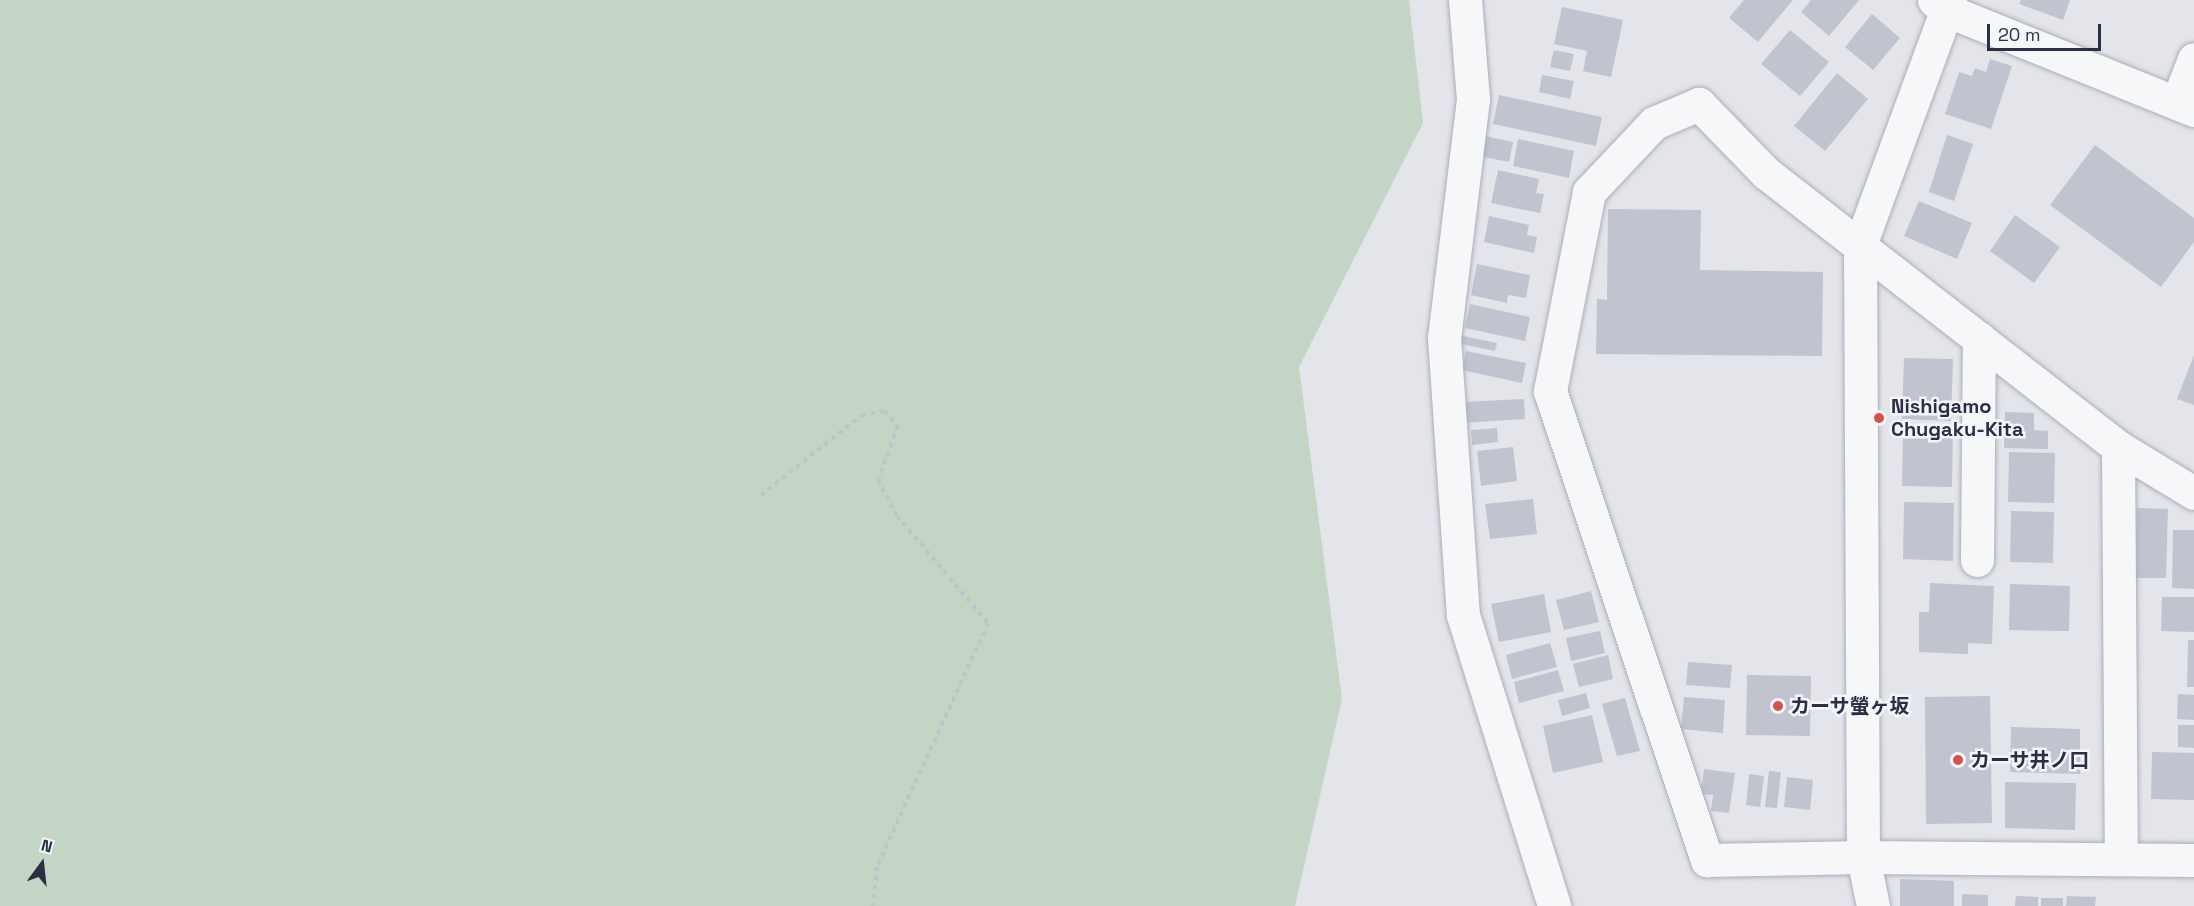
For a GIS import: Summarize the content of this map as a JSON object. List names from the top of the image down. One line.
{"places":["Nishigamo Chugaku-Kita","カーサ螢ヶ坂","カーサ井ノ口"],"scale_bar":"20 m","north":"top"}
